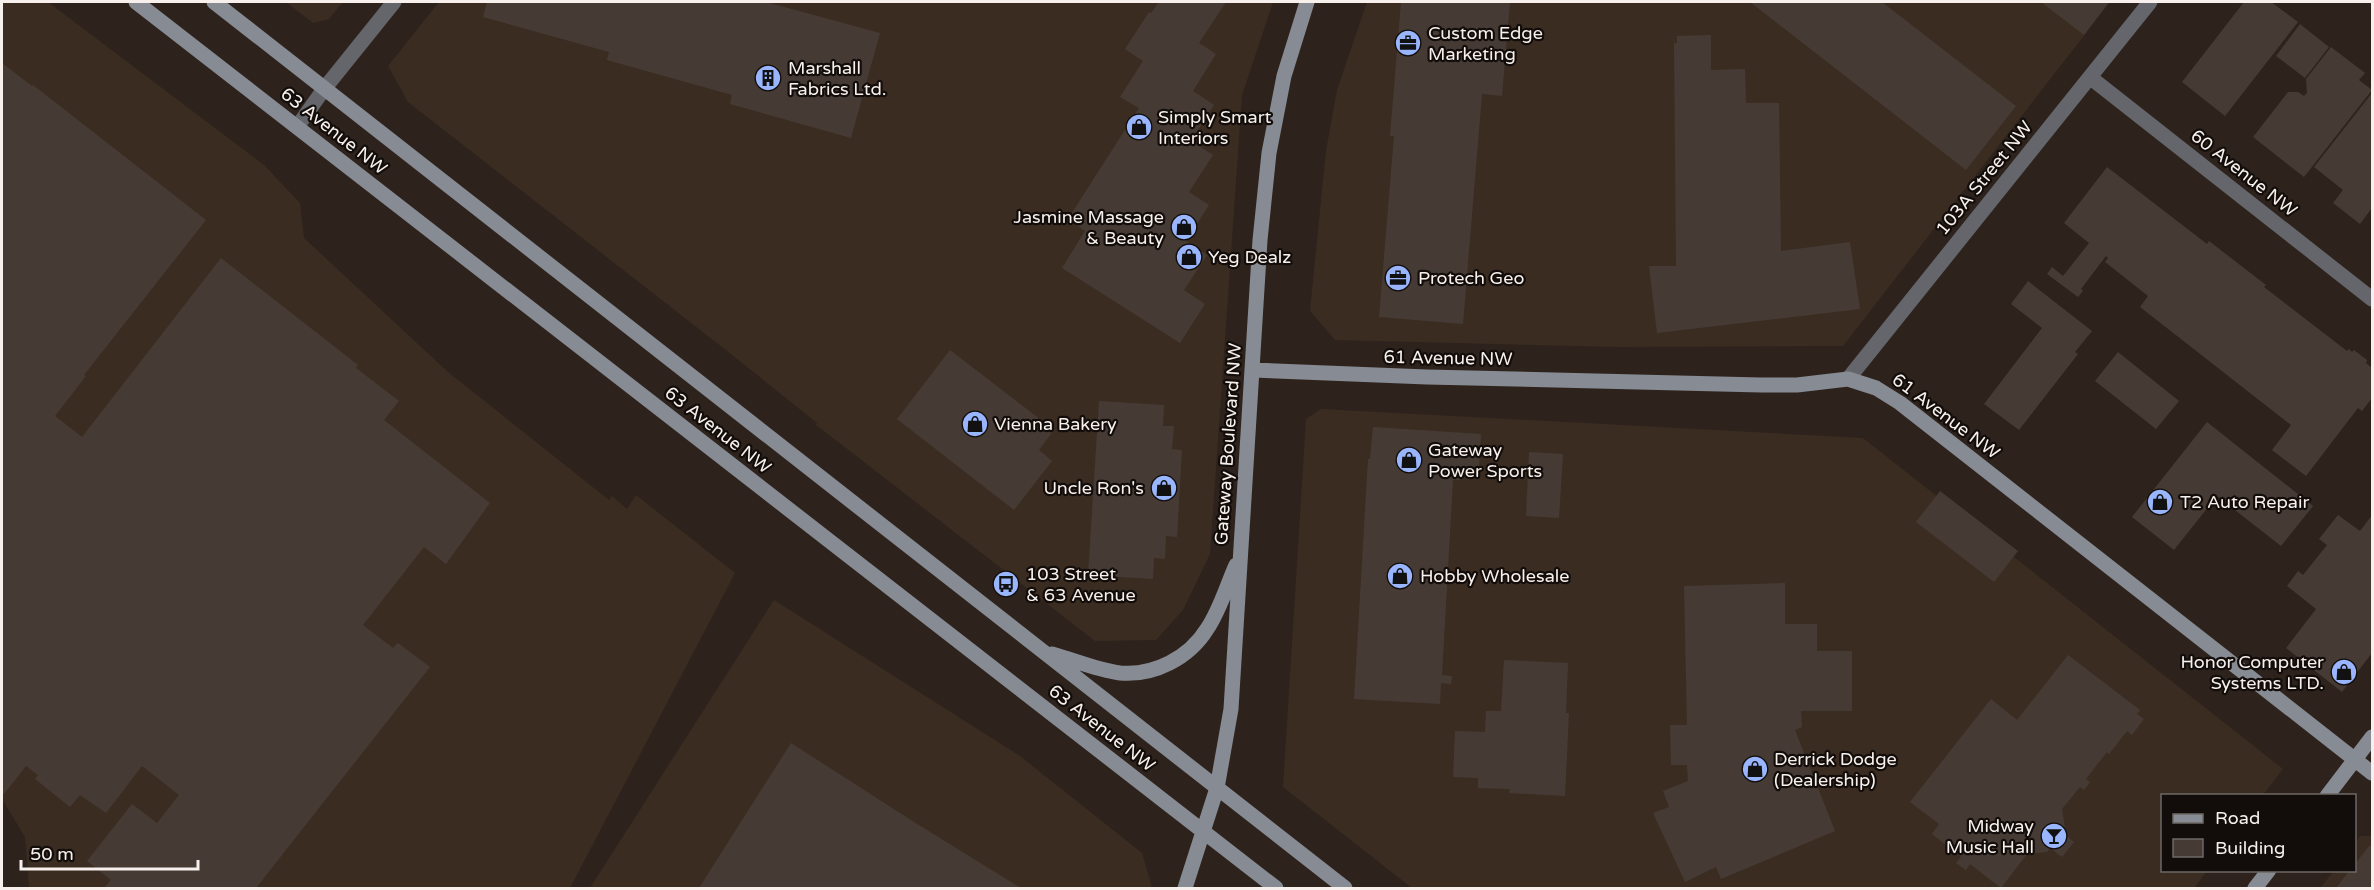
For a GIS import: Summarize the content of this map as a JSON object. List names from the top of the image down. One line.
{"streets":{"main road":["63 Avenue NW","61 Avenue NW","Gateway Boulevard NW"],"street":["60 Avenue NW","103A Street NW"]},"crossings":[["63 Avenue NW","Gateway Boulevard NW"],["60 Avenue NW","103A Street NW"],["103A Street NW","61 Avenue NW"],["61 Avenue NW","Gateway Boulevard NW"]],"places":{"office":["Custom Edge Marketing","Protech Geo"],"building":["Marshall Fabrics Ltd."],"shop":["Simply Smart Interiors","Jasmine Massage & Beauty","Yeg Dealz","Vienna Bakery","Gateway Power Sports","Uncle Ron's","T2 Auto Repair","Hobby Wholesale","Honor Computer Systems LTD.","Derrick Dodge (Dealership)"],"bus stop":["103 Street & 63 Avenue"],"bar":["Midway Music Hall"]},"legend":["Road","Building"],"scale_bar":"50 m"}
